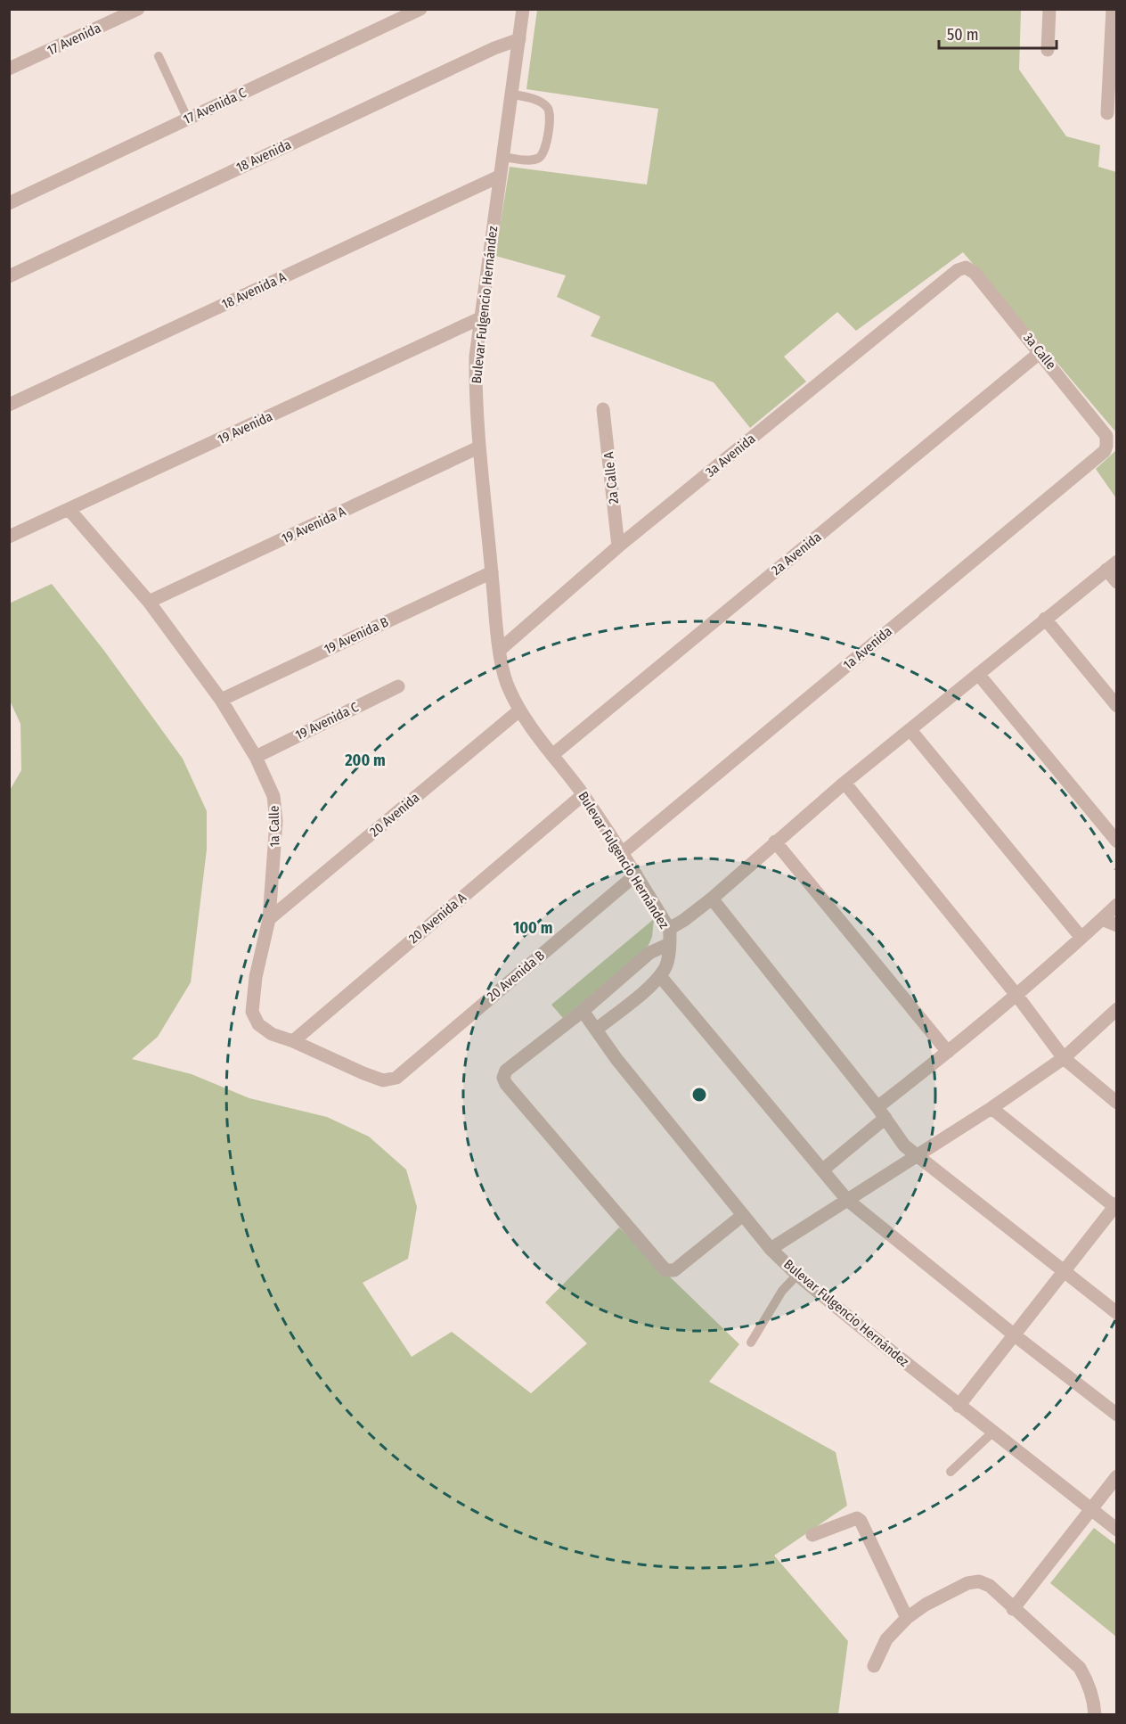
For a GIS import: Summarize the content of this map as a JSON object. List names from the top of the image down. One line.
{"streets":{"street":["17 Avenida","17 Avenida C","18 Avenida","18 Avenida A","Bulevar Fulgencio Hernández","3a Calle","19 Avenida","3a Avenida","2a Calle A","19 Avenida A","2a Avenida","19 Avenida B","1a Avenida","19 Avenida C","20 Avenida","1a Calle","20 Avenida A","20 Avenida B"]},"crossings":[["18 Avenida","Bulevar Fulgencio Hernández"],["18 Avenida A","Bulevar Fulgencio Hernández"],["Bulevar Fulgencio Hernández","19 Avenida"],["Bulevar Fulgencio Hernández","3a Avenida"],["Bulevar Fulgencio Hernández","19 Avenida A"],["Bulevar Fulgencio Hernández","2a Avenida"],["Bulevar Fulgencio Hernández","19 Avenida B"],["Bulevar Fulgencio Hernández","1a Avenida"],["Bulevar Fulgencio Hernández","20 Avenida"],["Bulevar Fulgencio Hernández","20 Avenida A"],["Bulevar Fulgencio Hernández","20 Avenida B"],["3a Calle","3a Avenida"],["3a Calle","2a Avenida"],["3a Calle","1a Avenida"],["19 Avenida","1a Calle"],["3a Avenida","2a Calle A"],["19 Avenida A","1a Calle"],["19 Avenida B","1a Calle"],["19 Avenida C","1a Calle"],["20 Avenida","1a Calle"],["1a Calle","20 Avenida A"],["1a Calle","20 Avenida B"]],"scale_bar":"50 m","rings":["200 m","100 m"]}
